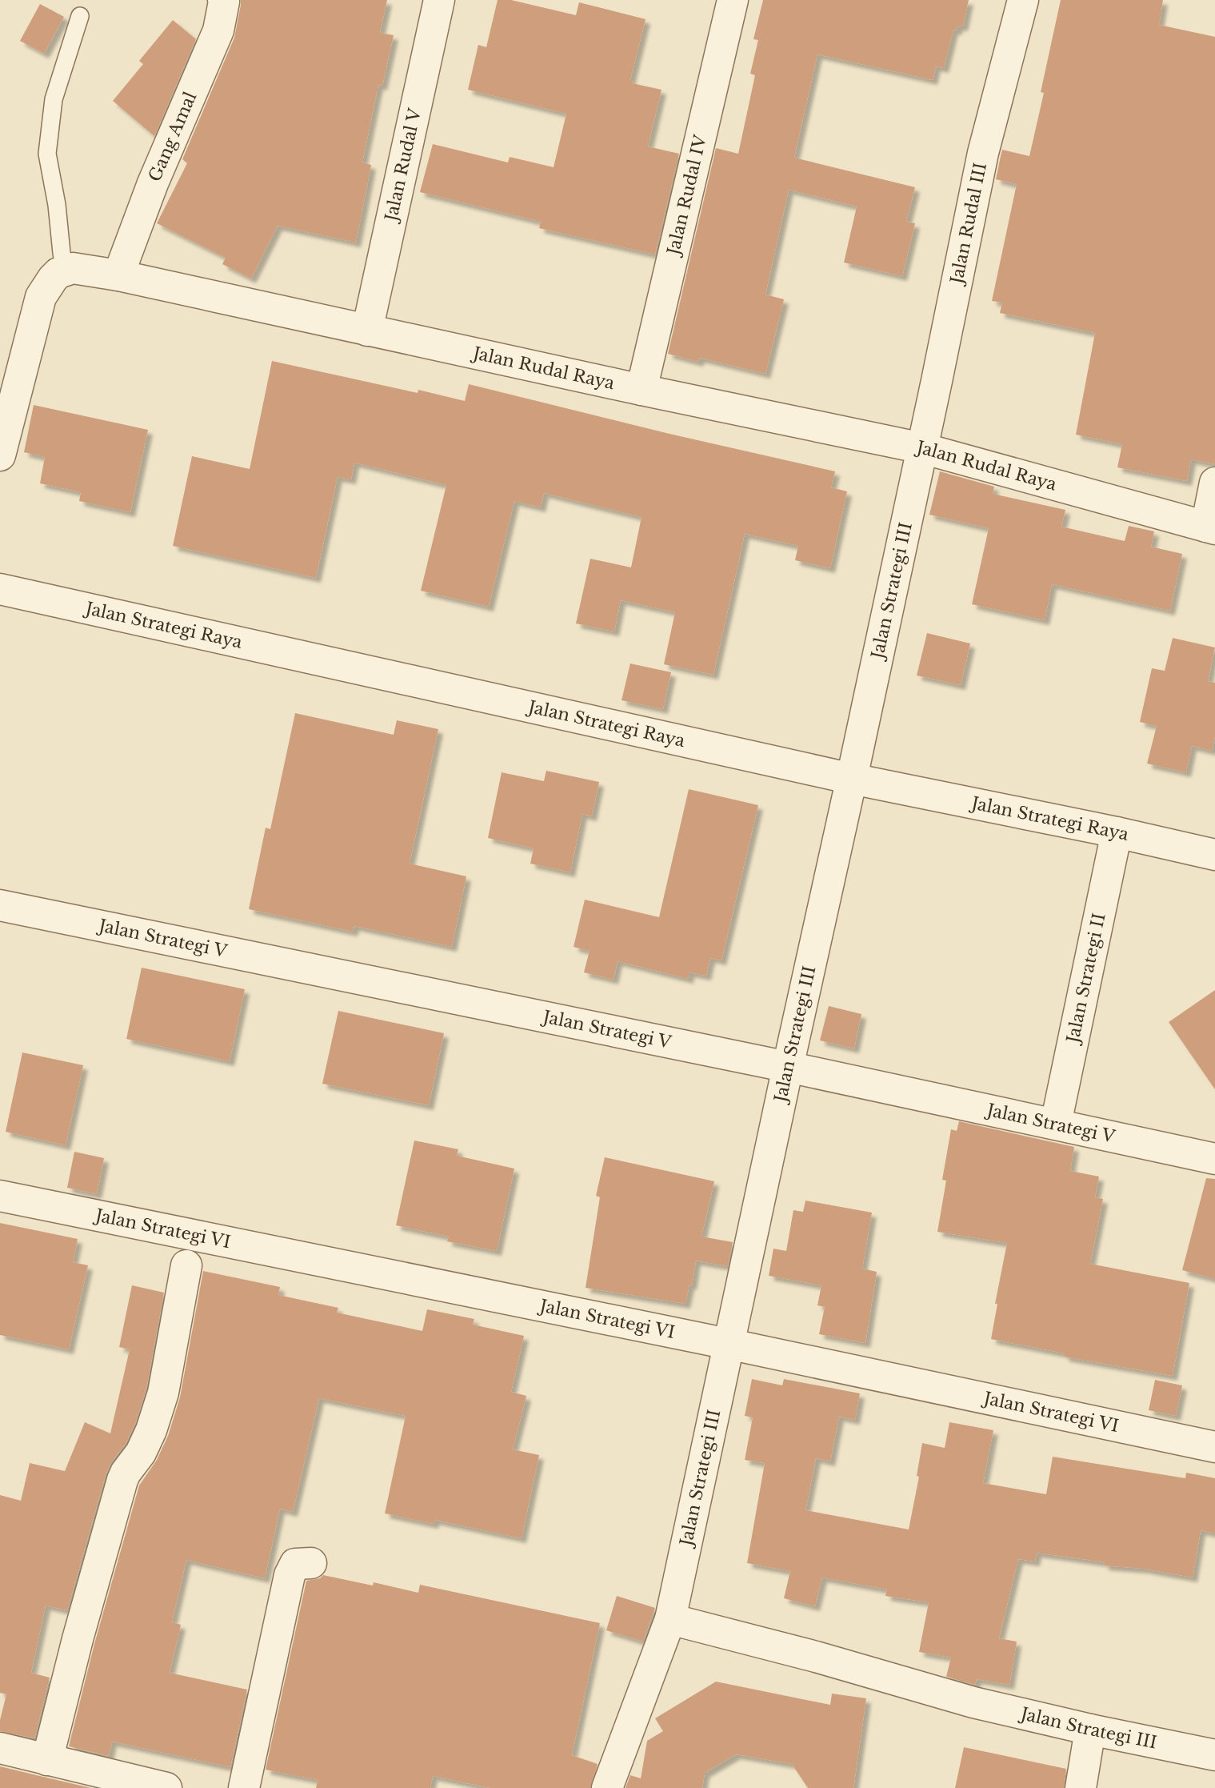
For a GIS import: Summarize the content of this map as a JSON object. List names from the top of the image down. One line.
{"streets":{"street":["Gang Amal","Jalan Rudal V","Jalan Rudal IV","Jalan Rudal III","Jalan Rudal Raya","Jalan Strategi III","Jalan Strategi Raya","Jalan Strategi V","Jalan Strategi II","Jalan Strategi VI"]},"crossings":[["Gang Amal","Jalan Rudal Raya"],["Jalan Rudal V","Jalan Rudal Raya"],["Jalan Rudal IV","Jalan Rudal Raya"],["Jalan Rudal III","Jalan Rudal Raya"],["Jalan Rudal III","Jalan Strategi III"],["Jalan Rudal Raya","Jalan Strategi III"],["Jalan Strategi III","Jalan Strategi Raya"],["Jalan Strategi III","Jalan Strategi V"],["Jalan Strategi III","Jalan Strategi VI"],["Jalan Strategi Raya","Jalan Strategi II"],["Jalan Strategi V","Jalan Strategi II"]]}
